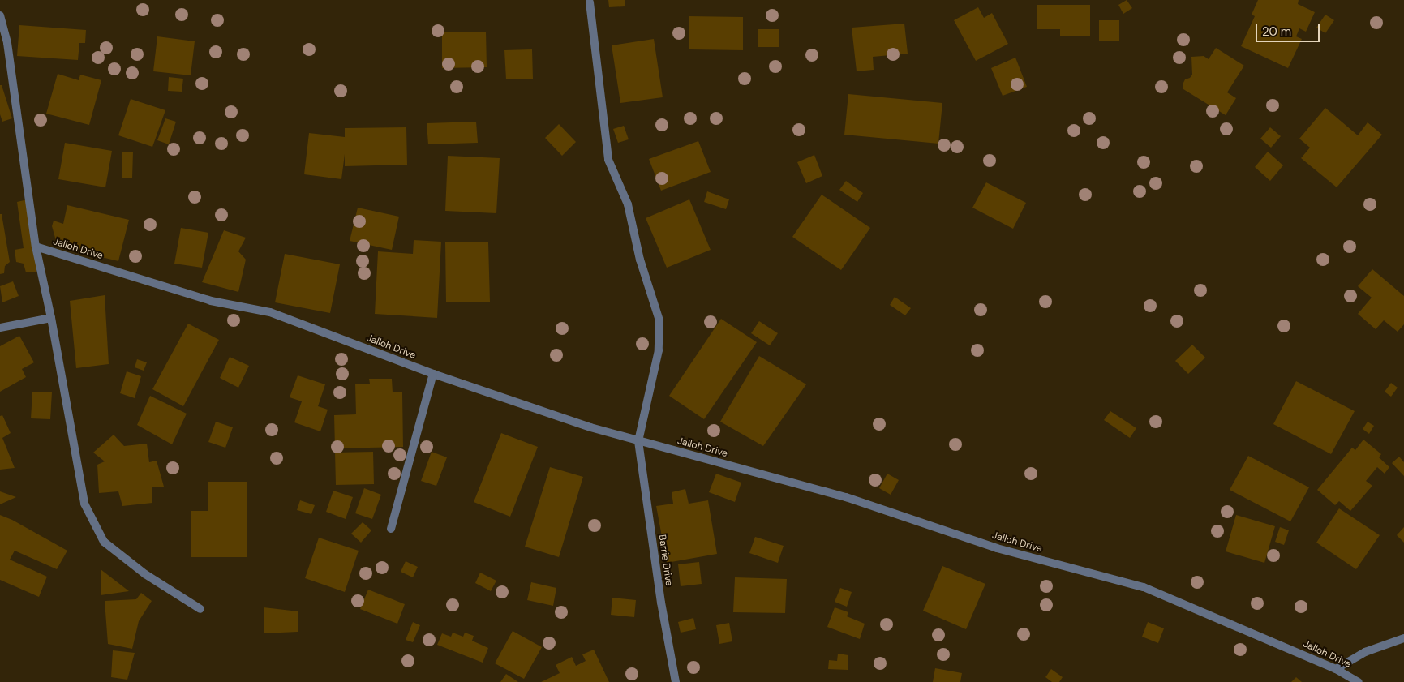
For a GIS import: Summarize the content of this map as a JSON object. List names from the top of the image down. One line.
{"streets":{"street":["Jalloh Drive","Barrie Drive"]},"crossings":[["Jalloh Drive","Barrie Drive"]],"scale_bar":"20 m"}
